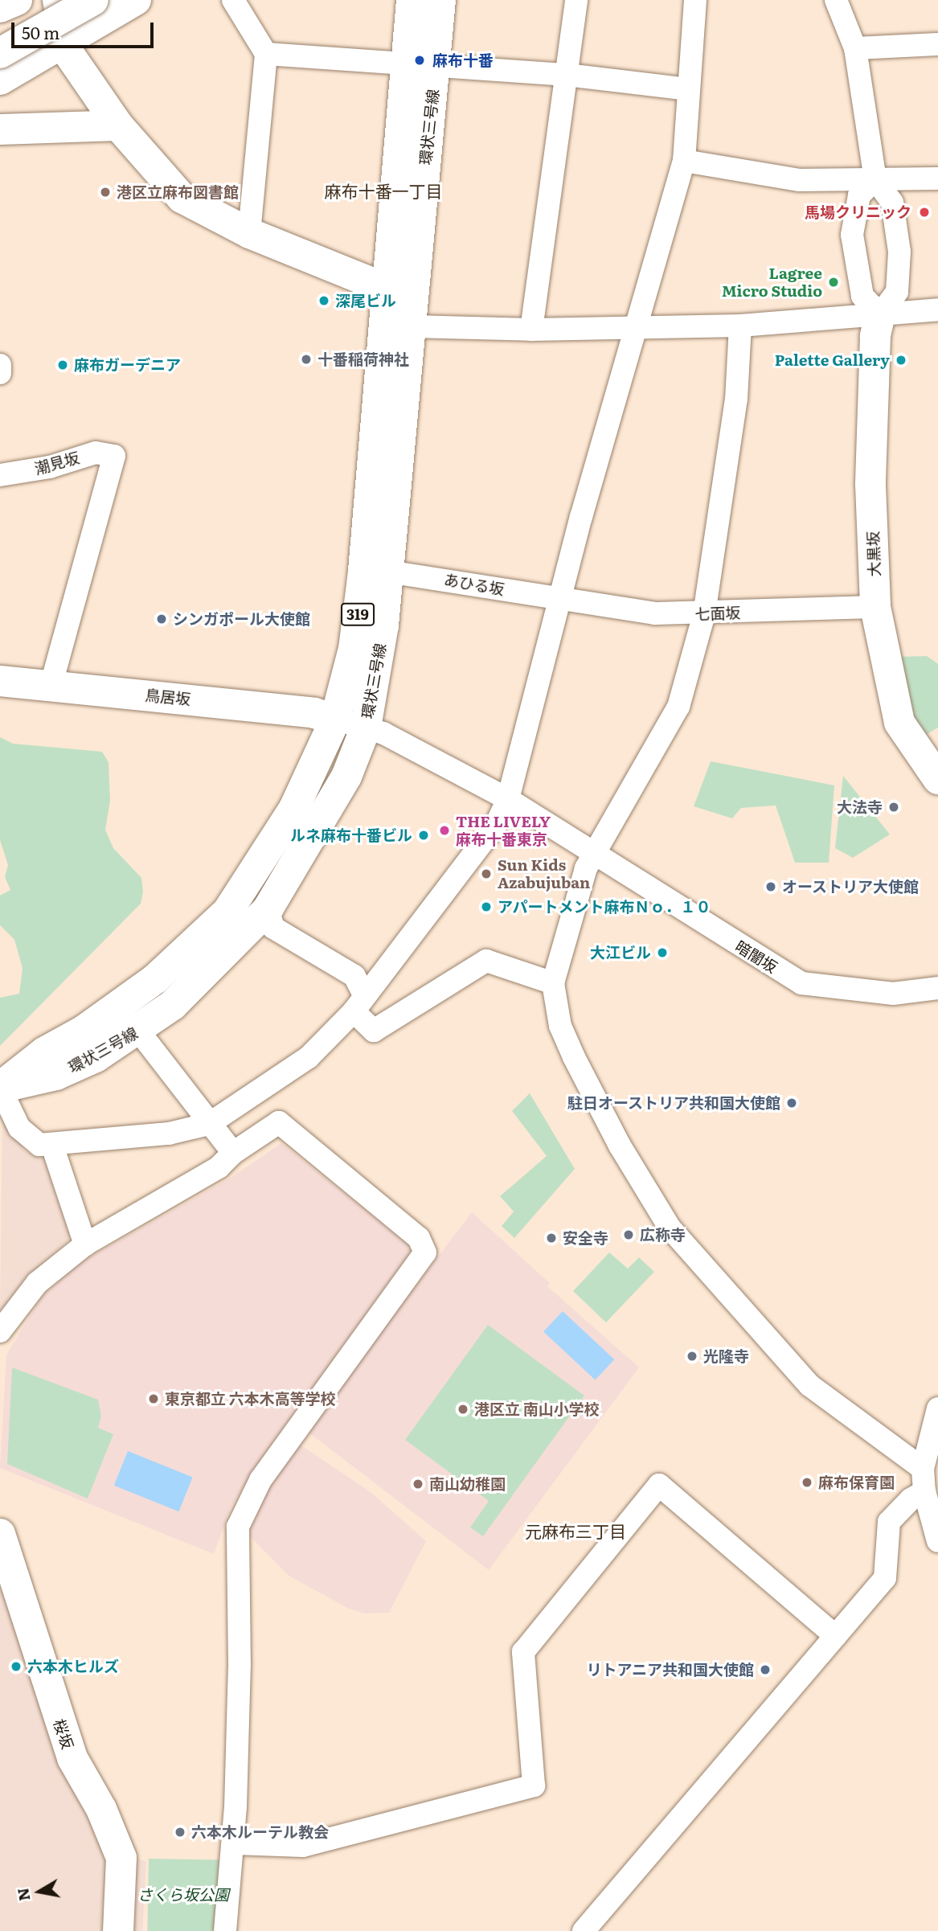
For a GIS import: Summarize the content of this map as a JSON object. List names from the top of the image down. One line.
{"streets":{"main road":["環状三号線","大黒坂","319","鳥居坂","桜坂"],"street":["潮見坂","あひる坂","七面坂","暗闇坂"]},"crossings":[["環状三号線","あひる坂"],["環状三号線","鳥居坂"],["環状三号線","暗闇坂"],["潮見坂","鳥居坂"],["大黒坂","七面坂"],["あひる坂","七面坂"],["鳥居坂","暗闇坂"]],"districts":["麻布十番一丁目","元麻布三丁目"],"parks":["さくら坂公園"],"places":["麻布十番","港区立麻布図書館","馬場クリニック","Lagree Micro Studio","深尾ビル","十番稲荷神社","Palette Gallery","麻布ガーデニア","シンガポール大使館","大法寺","THE LIVELY 麻布十番東京","ルネ麻布十番ビル","Sun Kids Azabujuban","オーストリア大使館","アパートメント麻布Ｎｏ．１０","大江ビル","駐日オーストリア共和国大使館","広称寺","安全寺","光隆寺","東京都立 六本木高等学校","港区立 南山小学校","麻布保育園","南山幼稚園","六本木ヒルズ","リトアニア共和国大使館","六本木ルーテル教会"],"scale_bar":"50 m","north":"left"}
